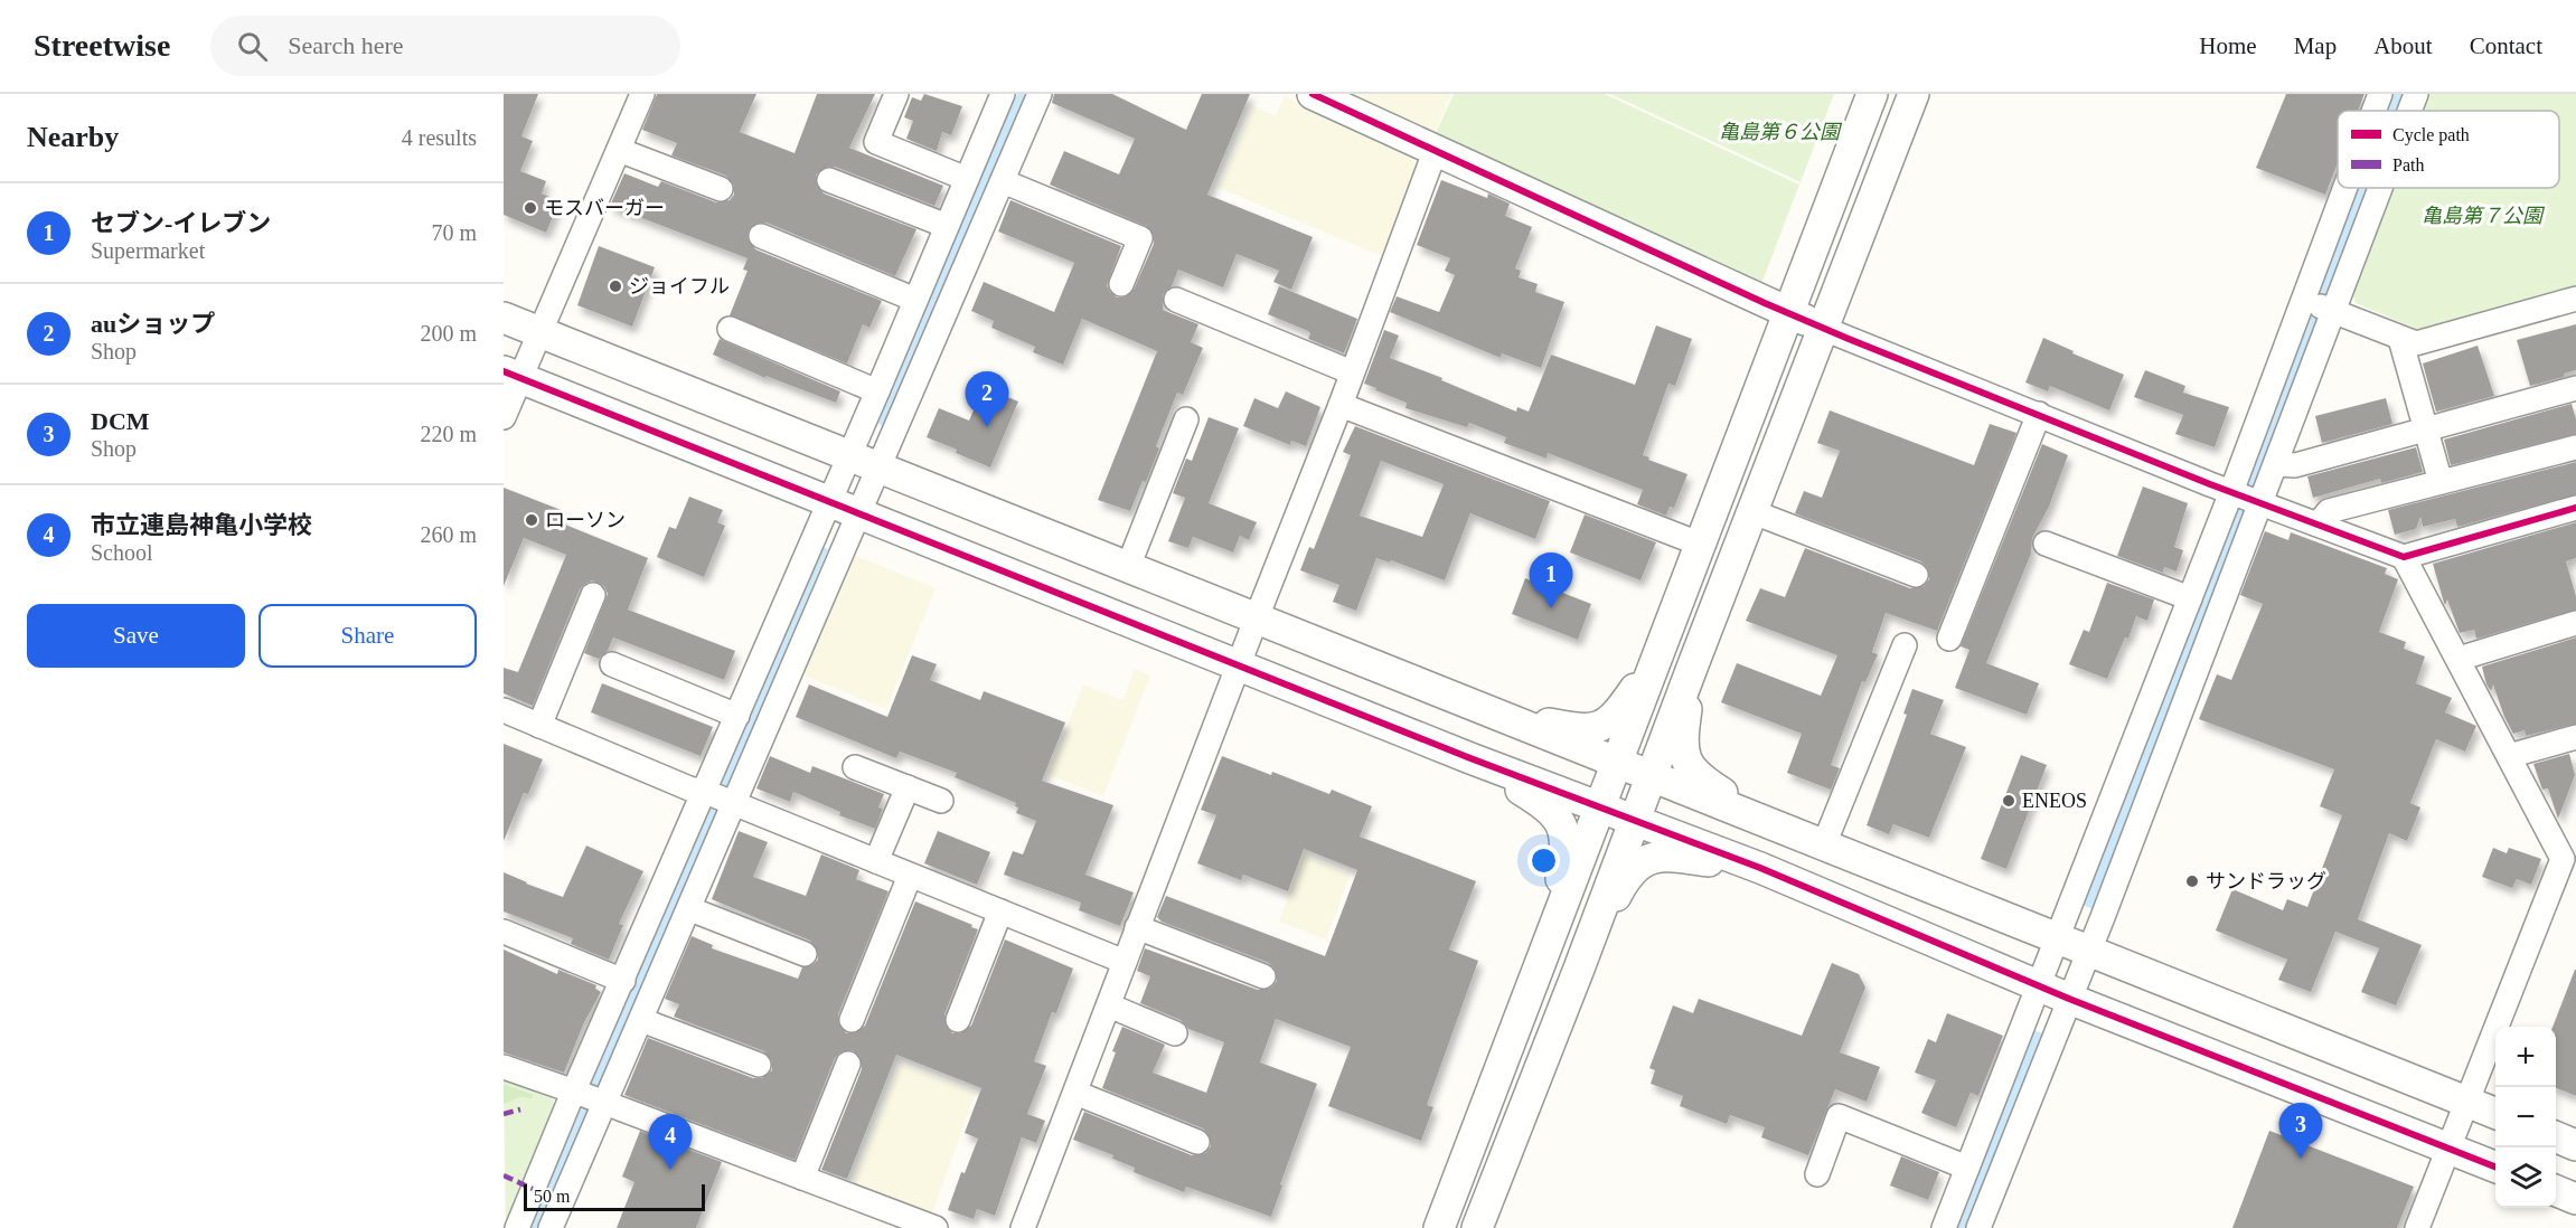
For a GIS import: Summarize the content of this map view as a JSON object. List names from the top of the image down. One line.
{"parks":["亀島第６公園","亀島第７公園"],"places":["モスバーガー","ジョイフル","ローソン","ENEOS","サンドラッグ"],"legend":["Cycle path","Path"],"scale_bar":"50 m","page":{"header":"Streetwise","search":"Search here","nav":["Home","Map","About","Contact"],"heading":["Nearby","4 results"],"list":[{"mark":"1","name":"セブン-イレブン","note":"Supermarket","value":"70 m"},{"mark":"2","name":"auショップ","note":"Shop","value":"200 m"},{"mark":"3","name":"DCM","note":"Shop","value":"220 m"},{"mark":"4","name":"市立連島神亀小学校","note":"School","value":"260 m"}],"pins":["2","1","3","4"],"buttons":["Save","Share"],"map_buttons":["+","−"],"scale":"50 m"}}
